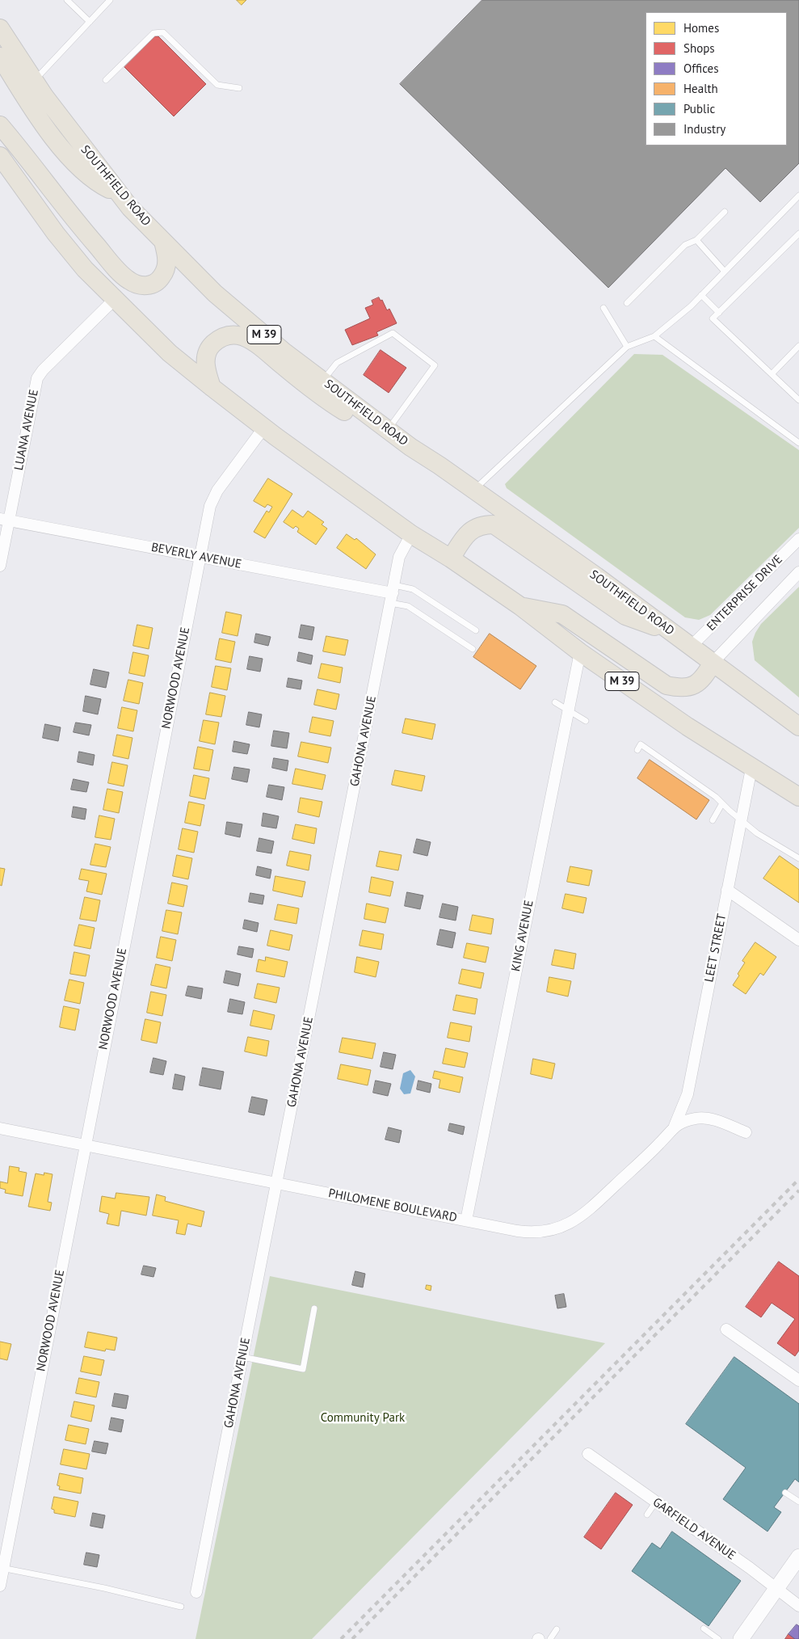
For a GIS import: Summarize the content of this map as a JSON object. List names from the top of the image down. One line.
{"streets":{"highway":["SOUTHFIELD ROAD","M 39"],"street":["LUANA AVENUE","BEVERLY AVENUE","ENTERPRISE DRIVE","NORWOOD AVENUE","GAHONA AVENUE","KING AVENUE","LEET STREET","PHILOMENE BOULEVARD","GARFIELD AVENUE"]},"crossings":[["SOUTHFIELD ROAD","ENTERPRISE DRIVE"],["M 39","LUANA AVENUE"],["M 39","NORWOOD AVENUE"],["M 39","GAHONA AVENUE"],["M 39","KING AVENUE"],["M 39","LEET STREET"],["LUANA AVENUE","BEVERLY AVENUE"],["BEVERLY AVENUE","NORWOOD AVENUE"],["BEVERLY AVENUE","GAHONA AVENUE"],["NORWOOD AVENUE","PHILOMENE BOULEVARD"],["GAHONA AVENUE","PHILOMENE BOULEVARD"],["KING AVENUE","PHILOMENE BOULEVARD"],["LEET STREET","PHILOMENE BOULEVARD"]],"parks":["Community Park"],"legend":["Homes","Shops","Offices","Health","Public","Industry"]}
